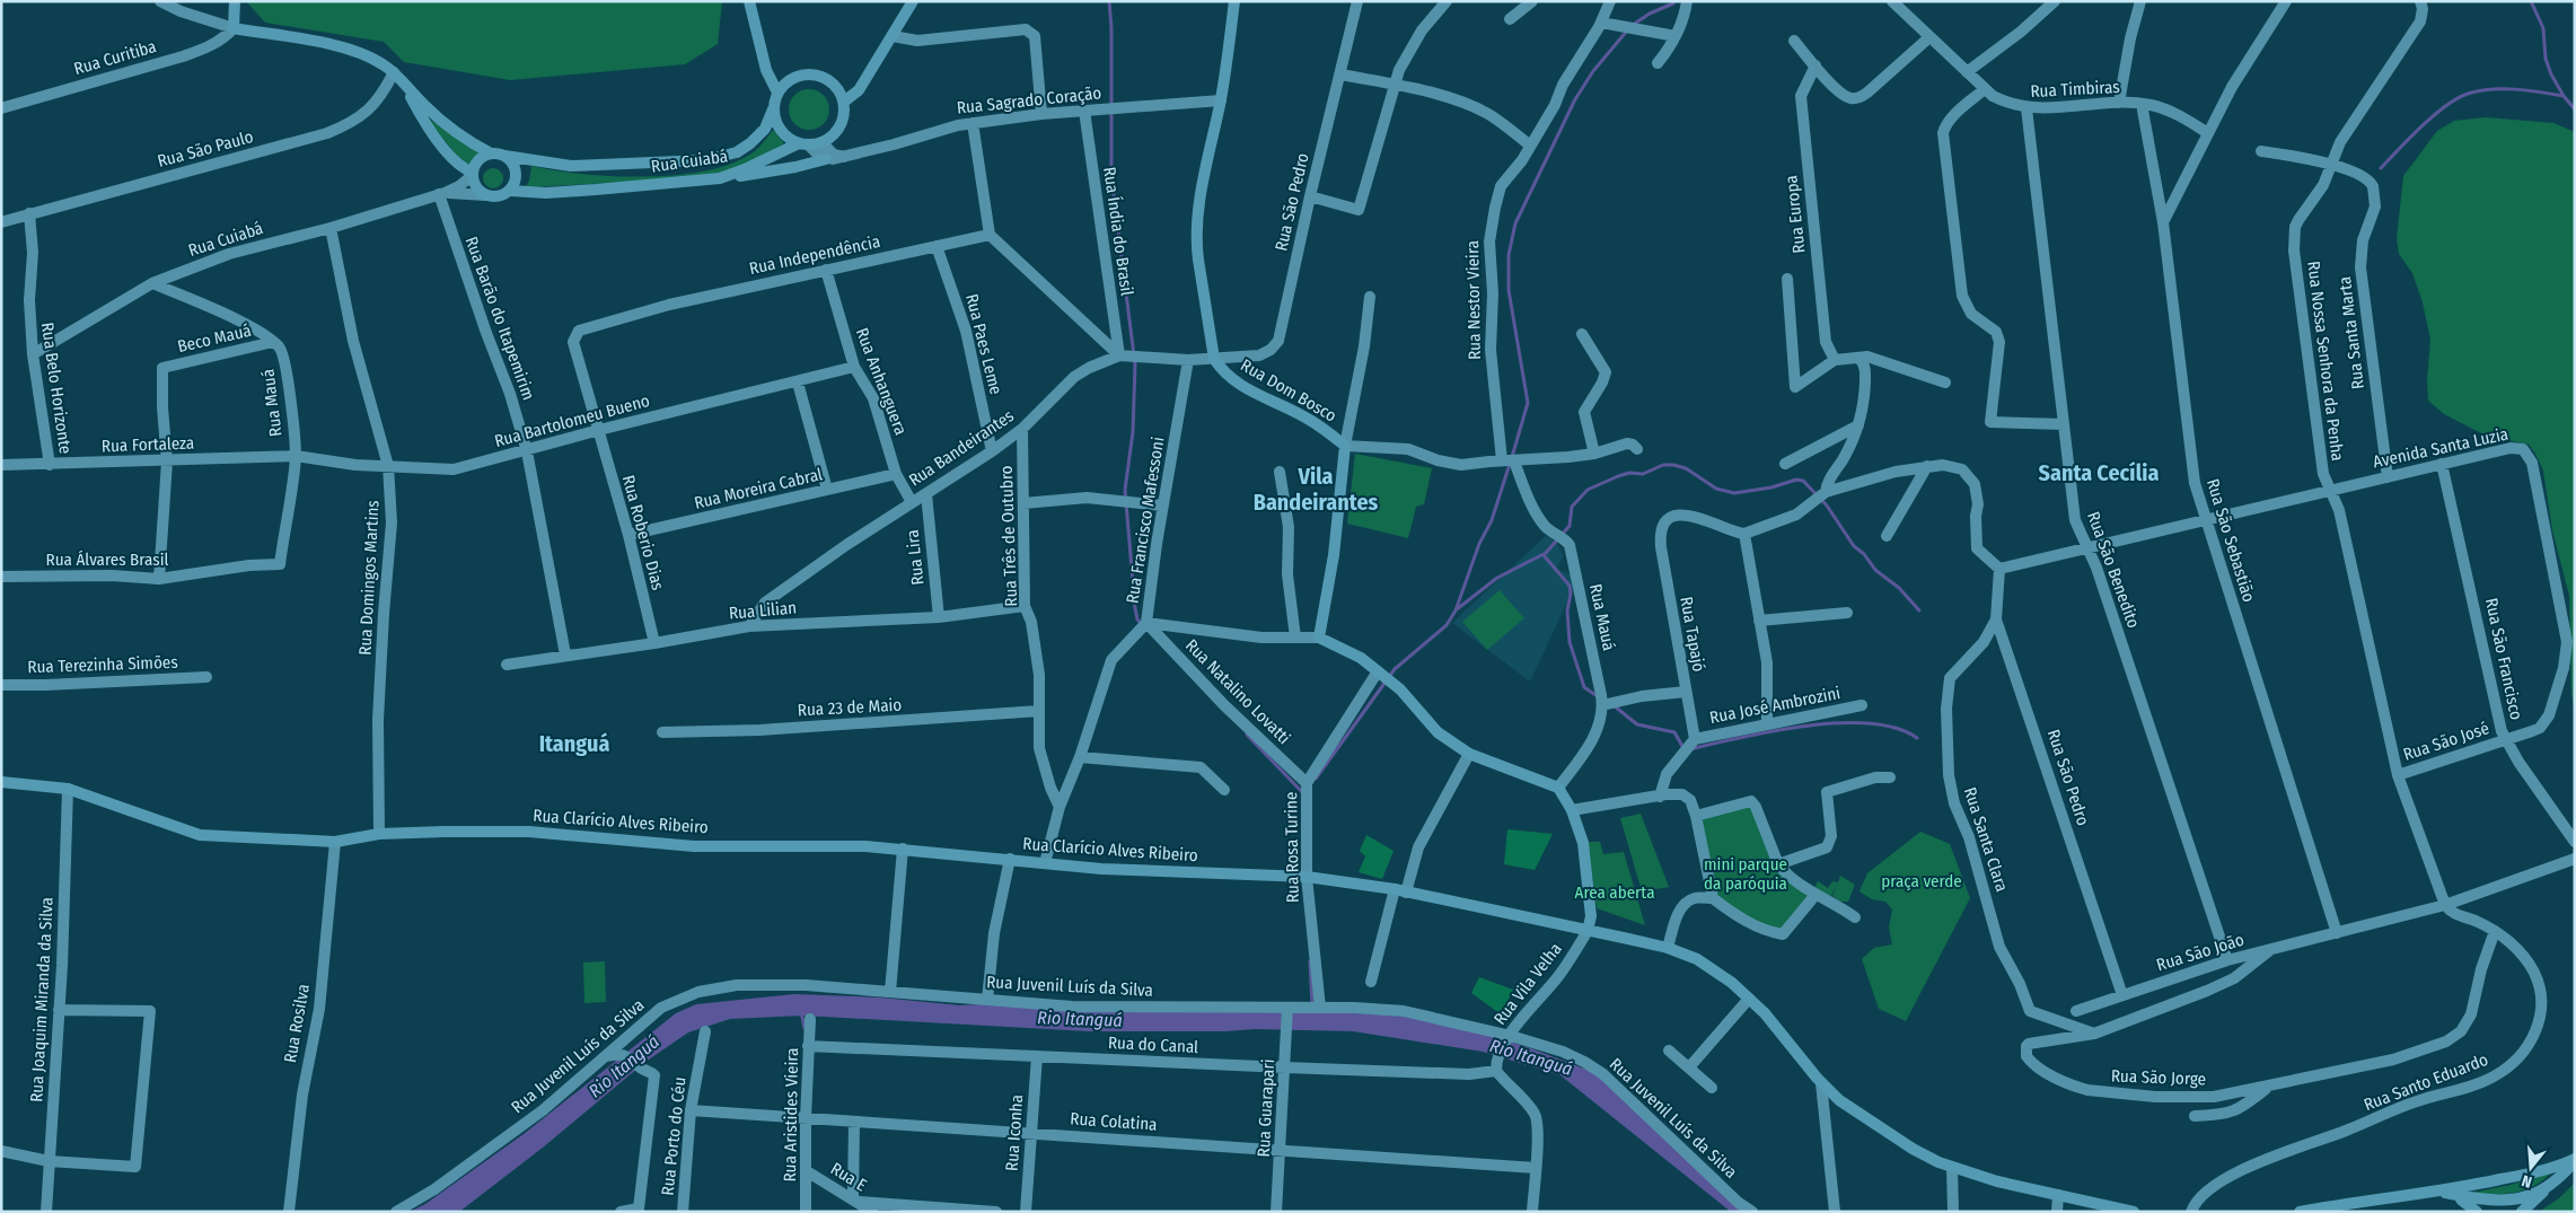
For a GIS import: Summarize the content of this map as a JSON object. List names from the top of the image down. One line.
{"streets":{"street":["Rua Curitiba","Rua Timbiras","Rua Sagrado Coração","Rua São Paulo","Rua Cuiabá","Rua São Pedro","Rua Europa","Rua Índia do Brasil","Rua Independência","Rua Nestor Vieira","Rua Barão do Itapemirim","Rua Santa Marta","Beco Mauá","Rua Paes Leme","Rua Nossa Senhora da Penha","Rua Anhanguera","Rua Belo Horizonte","Rua Dom Bosco","Rua Mauá","Rua Bartolomeu Bueno","Rua Fortaleza","Rua Bandeirantes","Avenida Santa Luzia","Rua Moreira Cabral","Rua Francisco Mafessoni","Rua Roberio Dias","Rua Três de Outubro","Rua São Sebastião","Rua Lira","Rua Álvares Brasil","Rua São Benedito","Rua Domingos Martins","Rua Lilian","Rua Tapajó","Rua São Francisco","Rua Terezinha Simões","Rua Natalino Lovatti","Rua José Ambrozini","Rua 23 de Maio","Rua São José","Rua Clarício Alves Ribeiro","Rua Santa Clara","Rua Rosa Turine","Rua São João","Rua Vila Velha","Rua Juvenil Luís da Silva","Rua Joaquim Miranda da Silva","Rua Rosilva","Rua do Canal","Rua São Jorge","Rua Santo Eduardo","Rua Guarapari","Rua Aristides Vieira","Rua Colatina","Rua Iconha","Rua Porto do Céu","Rua E"]},"crossings":[["Rua Timbiras","Rua São Sebastião"],["Rua Timbiras","Rua São Benedito"],["Rua Sagrado Coração","Rua Índia do Brasil"],["Rua São Paulo","Rua Belo Horizonte"],["Rua Cuiabá","Rua Barão do Itapemirim"],["Rua Cuiabá","Rua Belo Horizonte"],["Rua Cuiabá","Rua Domingos Martins"],["Rua São Pedro","Rua Dom Bosco"],["Rua São Pedro","Rua Bandeirantes"],["Rua São Pedro","Avenida Santa Luzia"],["Rua São Pedro","Rua Santa Clara"],["Rua São Pedro","Rua São João"],["Rua Índia do Brasil","Rua Bandeirantes"],["Rua Independência","Rua Paes Leme"],["Rua Independência","Rua Anhanguera"],["Rua Independência","Rua Bartolomeu Bueno"],["Rua Independência","Rua Roberio Dias"],["Rua Nestor Vieira","Rua Dom Bosco"],["Rua Nestor Vieira","Rua Mauá"],["Rua Barão do Itapemirim","Rua Bartolomeu Bueno"],["Rua Barão do Itapemirim","Rua Lilian"],["Rua Santa Marta","Rua Nossa Senhora da Penha"],["Rua Santa Marta","Avenida Santa Luzia"],["Beco Mauá","Rua Mauá"],["Beco Mauá","Rua Fortaleza"],["Rua Paes Leme","Rua Bandeirantes"],["Rua Nossa Senhora da Penha","Avenida Santa Luzia"],["Rua Nossa Senhora da Penha","Rua São José"],["Rua Nossa Senhora da Penha","Rua São João"],["Rua Nossa Senhora da Penha","Rua Santo Eduardo"],["Rua Anhanguera","Rua Bartolomeu Bueno"],["Rua Anhanguera","Rua Bandeirantes"],["Rua Anhanguera","Rua Moreira Cabral"],["Rua Belo Horizonte","Rua Fortaleza"],["Rua Dom Bosco","Rua Mauá"],["Rua Dom Bosco","Rua Bandeirantes"],["Rua Mauá","Rua Bartolomeu Bueno"],["Rua Mauá","Rua Fortaleza"],["Rua Mauá","Rua Álvares Brasil"],["Rua Bartolomeu Bueno","Rua Fortaleza"],["Rua Bartolomeu Bueno","Rua Roberio Dias"],["Rua Bartolomeu Bueno","Rua Domingos Martins"],["Rua Bandeirantes","Rua Francisco Mafessoni"],["Rua Bandeirantes","Rua Três de Outubro"],["Rua Bandeirantes","Rua Lira"],["Rua Bandeirantes","Rua Lilian"],["Avenida Santa Luzia","Rua São Sebastião"],["Avenida Santa Luzia","Rua São Benedito"],["Avenida Santa Luzia","Rua São Francisco"],["Avenida Santa Luzia","Rua São José"],["Rua Moreira Cabral","Rua Roberio Dias"],["Rua Francisco Mafessoni","Rua Três de Outubro"],["Rua Francisco Mafessoni","Rua Natalino Lovatti"],["Rua Francisco Mafessoni","Rua Clarício Alves Ribeiro"],["Rua Roberio Dias","Rua Lilian"],["Rua Três de Outubro","Rua Lilian"],["Rua Três de Outubro","Rua 23 de Maio"],["Rua São Sebastião","Rua São João"],["Rua Lira","Rua Lilian"],["Rua São Benedito","Rua São João"],["Rua Domingos Martins","Rua Clarício Alves Ribeiro"],["Rua Tapajó","Rua José Ambrozini"],["Rua São Francisco","Rua São José"],["Rua Natalino Lovatti","Rua Rosa Turine"],["Rua Clarício Alves Ribeiro","Rua Rosa Turine"],["Rua Clarício Alves Ribeiro","Rua Vila Velha"],["Rua Clarício Alves Ribeiro","Rua Joaquim Miranda da Silva"],["Rua Clarício Alves Ribeiro","Rua Rosilva"],["Rua Santa Clara","Rua São Jorge"],["Rua Rosa Turine","Rua Juvenil Luís da Silva"],["Rua São João","Rua São Jorge"],["Rua São João","Rua Santo Eduardo"],["Rua Vila Velha","Rua Juvenil Luís da Silva"],["Rua Vila Velha","Rua do Canal"],["Rua Juvenil Luís da Silva","Rua Guarapari"],["Rua do Canal","Rua Guarapari"],["Rua do Canal","Rua Aristides Vieira"],["Rua do Canal","Rua Iconha"],["Rua São Jorge","Rua Santo Eduardo"],["Rua Guarapari","Rua Colatina"],["Rua Aristides Vieira","Rua Colatina"],["Rua Aristides Vieira","Rua E"],["Rua Colatina","Rua Iconha"],["Rua Colatina","Rua Porto do Céu"]],"districts":["Santa Cecília","Vila Bandeirantes","Itanguá"],"water":["Rio Itanguá"],"parks":["mini parque da paróquia","praça verde","Area aberta"],"north":"bottom"}
